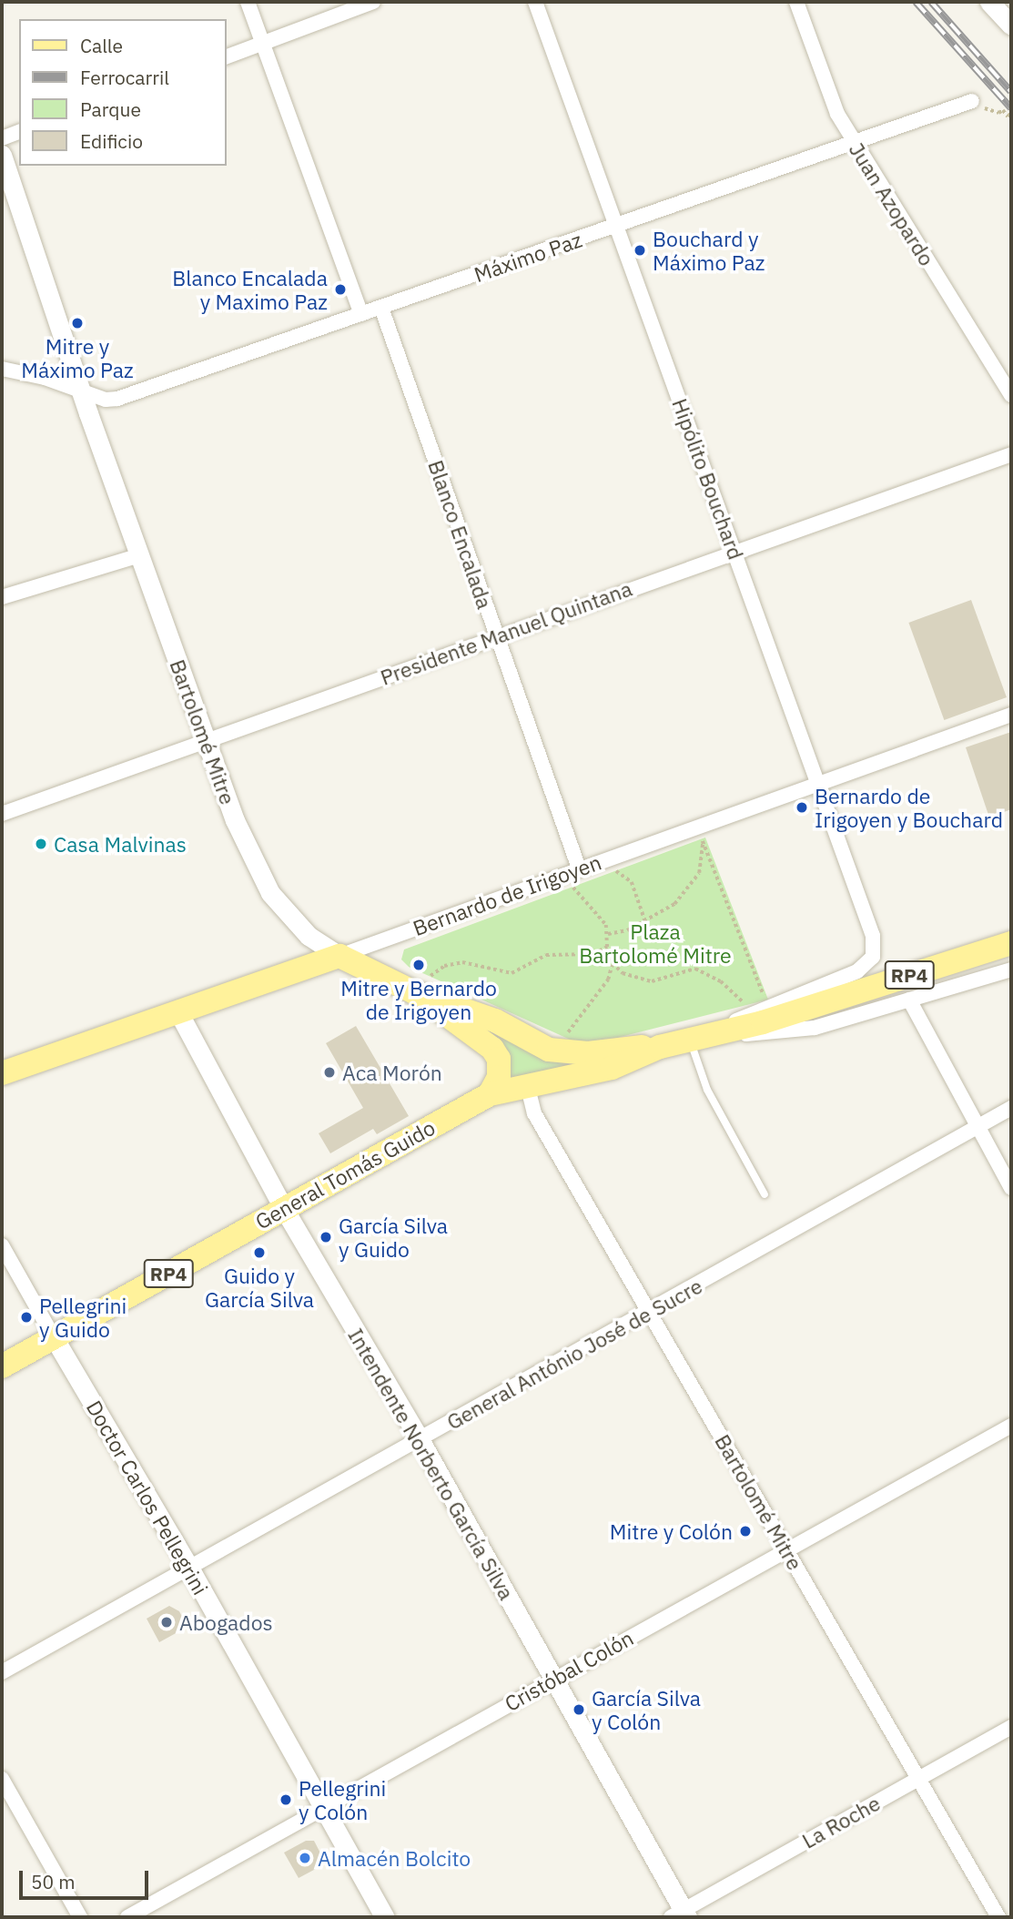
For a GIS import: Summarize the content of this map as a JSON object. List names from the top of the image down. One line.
{"streets":{"main road":["Bartolomé Mitre","Bernardo de Irigoyen","RP4","General Tomás Guido"],"street":["Juan Azopardo","Máximo Paz","Hipólito Bouchard","Blanco Encalada","Presidente Manuel Quintana","General António José de Sucre","Intendente Norberto García Silva","Doctor Carlos Pellegrini","Cristóbal Colón","La Roche"]},"crossings":[["Juan Azopardo","Máximo Paz"],["Máximo Paz","Hipólito Bouchard"],["Máximo Paz","Blanco Encalada"],["Máximo Paz","Bartolomé Mitre"],["Hipólito Bouchard","Presidente Manuel Quintana"],["Hipólito Bouchard","Bernardo de Irigoyen"],["Hipólito Bouchard","General Tomás Guido"],["Blanco Encalada","Presidente Manuel Quintana"],["Blanco Encalada","Bernardo de Irigoyen"],["Presidente Manuel Quintana","Bartolomé Mitre"],["Bartolomé Mitre","Bernardo de Irigoyen"],["Bartolomé Mitre","General Tomás Guido"],["Bartolomé Mitre","General António José de Sucre"],["Bartolomé Mitre","Cristóbal Colón"],["Bartolomé Mitre","La Roche"],["Bernardo de Irigoyen","Intendente Norberto García Silva"],["General Tomás Guido","Intendente Norberto García Silva"],["General Tomás Guido","Doctor Carlos Pellegrini"],["General António José de Sucre","Intendente Norberto García Silva"],["General António José de Sucre","Doctor Carlos Pellegrini"],["Intendente Norberto García Silva","Cristóbal Colón"],["Intendente Norberto García Silva","La Roche"],["Doctor Carlos Pellegrini","Cristóbal Colón"]],"parks":["Plaza Bartolomé Mitre"],"places":["Bouchard y Máximo Paz","Blanco Encalada y Maximo Paz","Mitre y Máximo Paz","Bernardo de Irigoyen y Bouchard","Casa Malvinas","Mitre y Bernardo de Irigoyen","Aca Morón","García Silva y Guido","Guido y García Silva","Pellegrini y Guido","Mitre y Colón","Abogados","García Silva y Colón","Pellegrini y Colón","Almacén Bolcito"],"legend":["Calle","Ferrocarril","Parque","Edificio"],"scale_bar":"50 m"}
